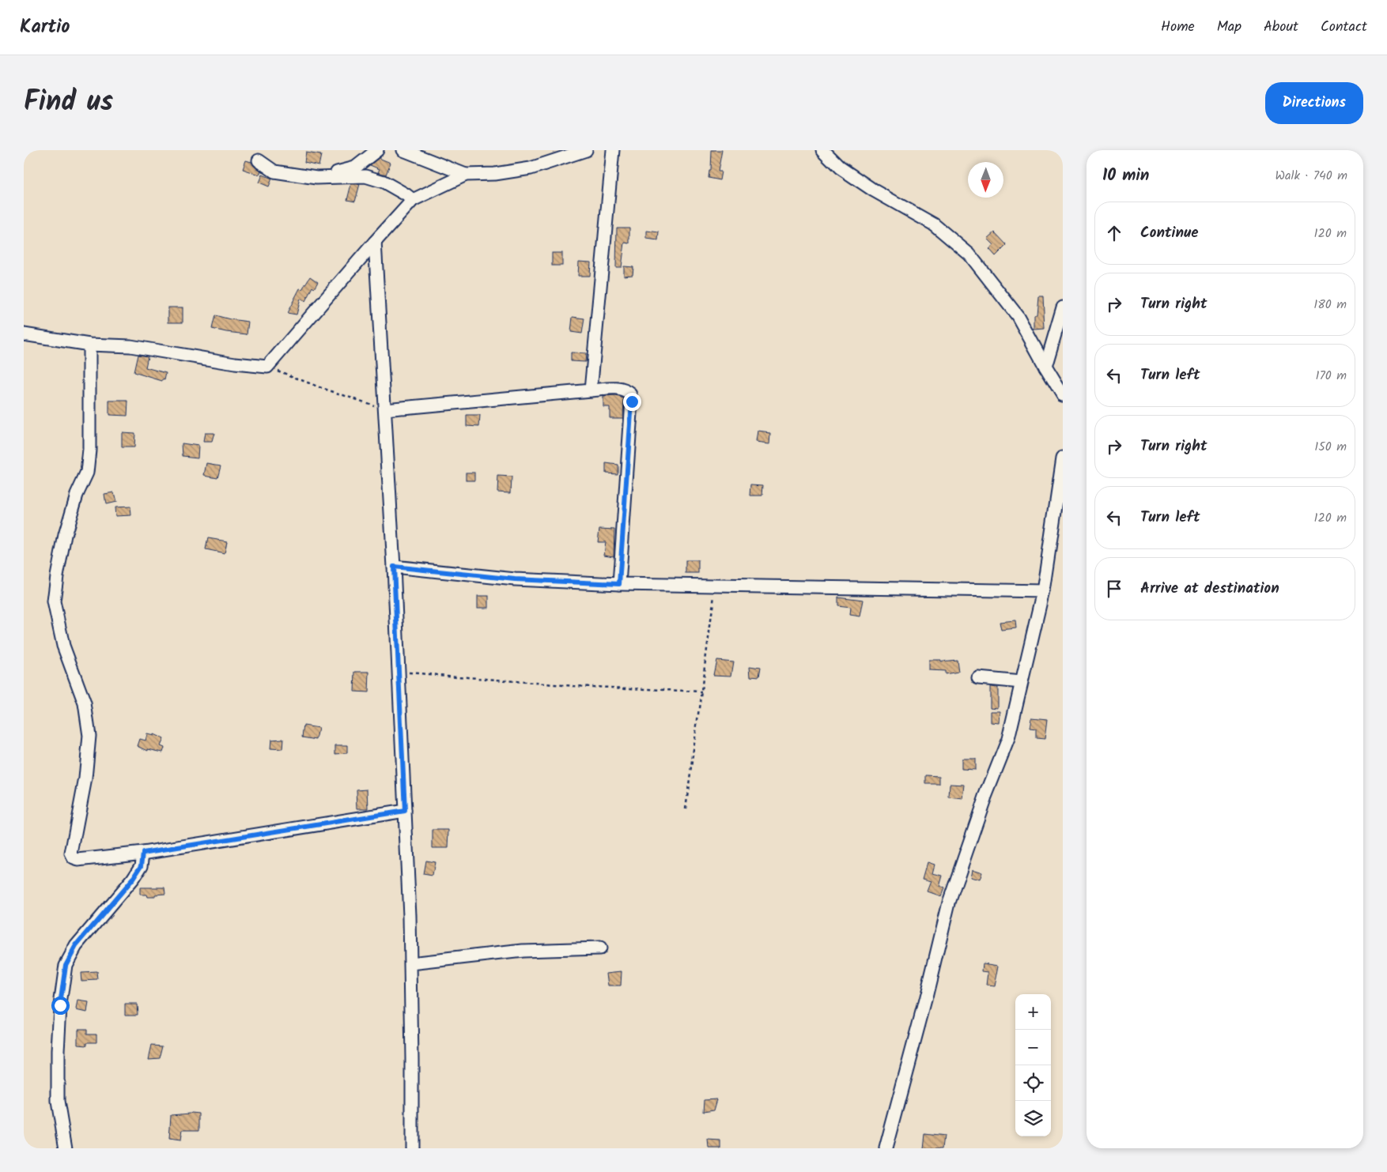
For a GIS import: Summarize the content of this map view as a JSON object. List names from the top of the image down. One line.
{"north":"bottom","page":{"header":"Kartio","nav":["Home","Map","About","Contact"],"title":"Find us","buttons":"Directions","heading":["10 min","Walk · 740 m"],"list":[["Continue","120 m"],["Turn right","180 m"],["Turn left","170 m"],["Turn right","150 m"],["Turn left","120 m"],"Arrive at destination"],"map_buttons":["+","−"]}}
